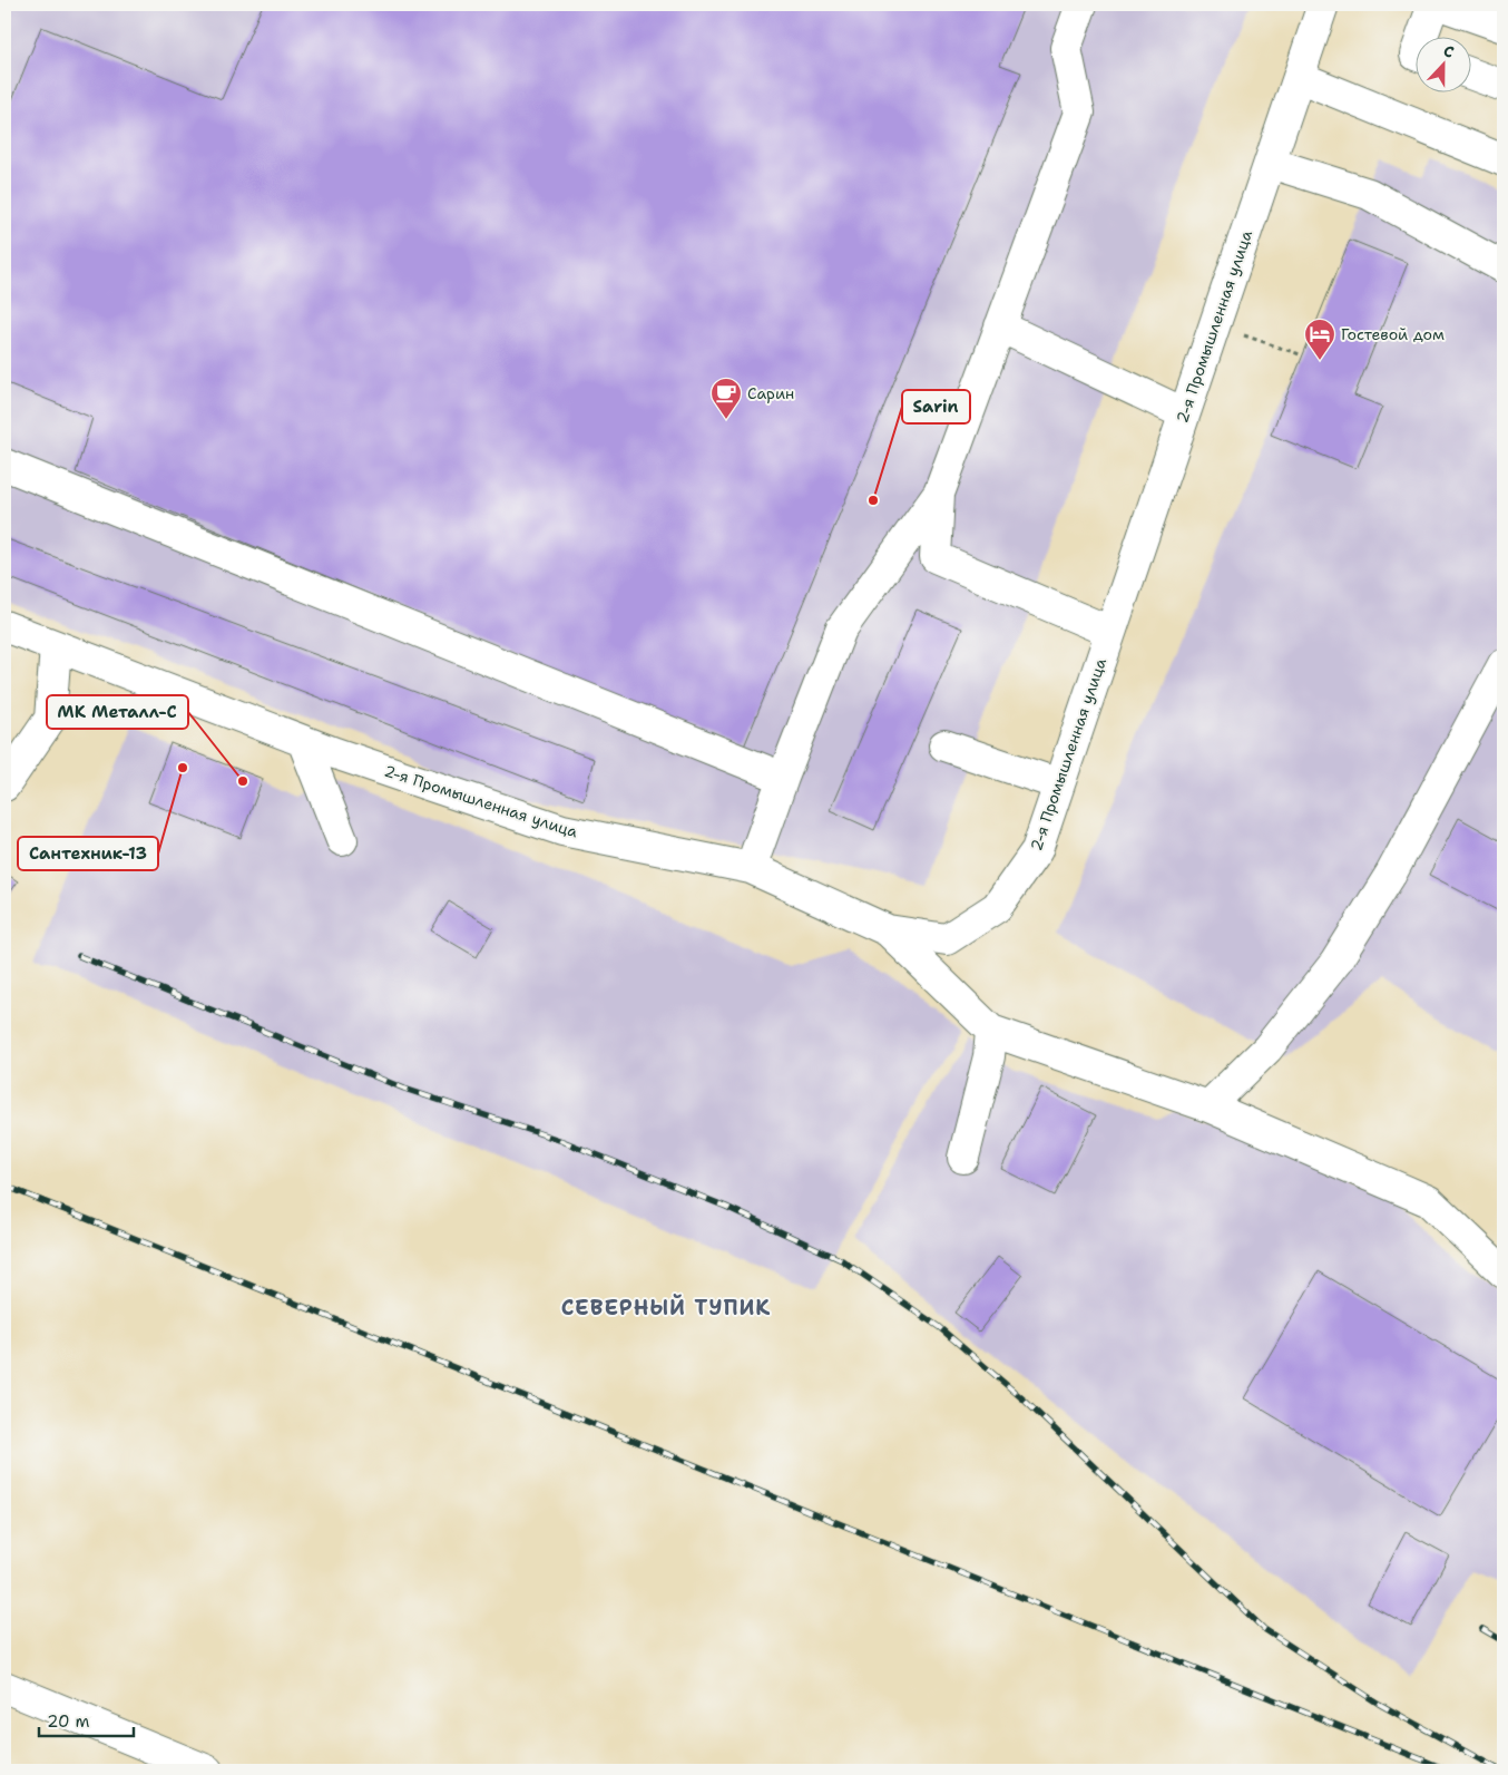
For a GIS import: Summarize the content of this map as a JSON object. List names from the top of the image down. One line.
{"streets":{"street":["2-я Промышленная улица"]},"districts":["СЕВЕРНЫЙ ТУПИК"],"places":{"hotel":["Гостевой дом"],"cafe":["Сарин"],"other":["Sarin","Сантехник-13","МК Металл-С"]},"scale_bar":"20 m","north":"top"}
